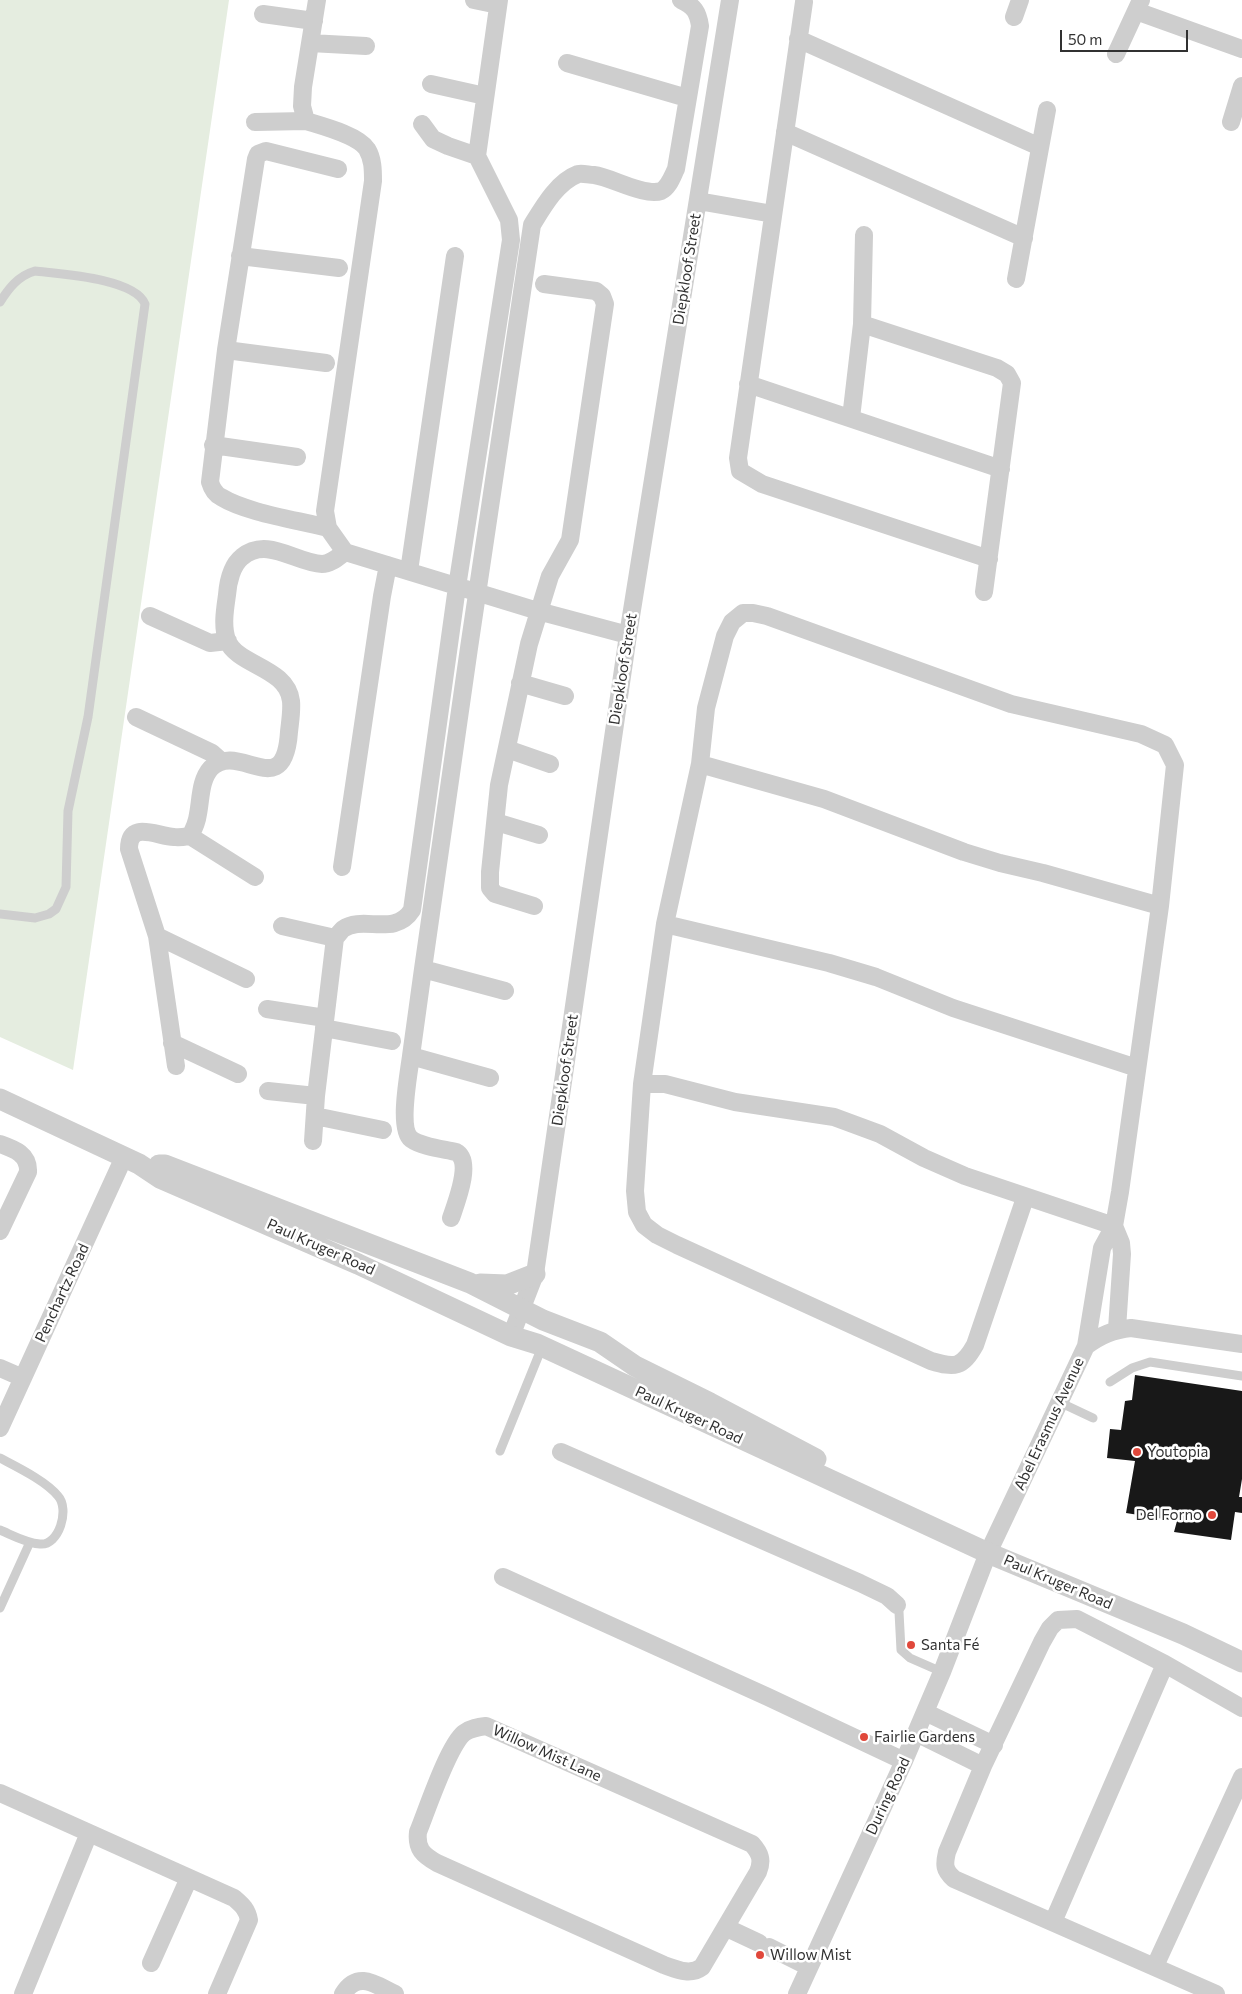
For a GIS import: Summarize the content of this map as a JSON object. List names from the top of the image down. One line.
{"streets":{"street":["Diepkloof Street","Paul Kruger Road","Penchartz Road","Abel Erasmus Avenue","Willow Mist Lane","During Road"]},"crossings":[["Diepkloof Street","Paul Kruger Road"],["Paul Kruger Road","Penchartz Road"],["Paul Kruger Road","Abel Erasmus Avenue"],["Paul Kruger Road","During Road"],["Abel Erasmus Avenue","During Road"]],"places":["Youtopia","Del Forno","Santa Fé","Fairlie Gardens","Willow Mist"],"scale_bar":"50 m"}
